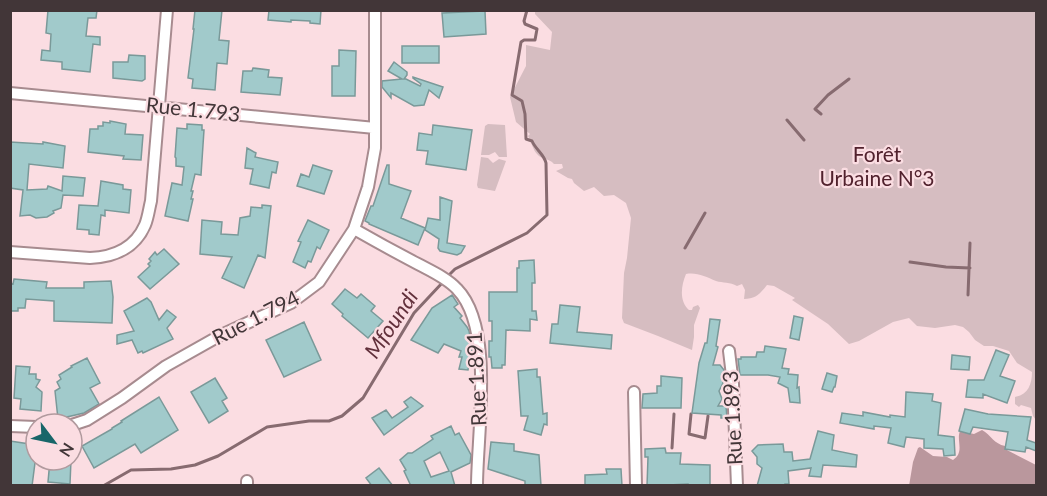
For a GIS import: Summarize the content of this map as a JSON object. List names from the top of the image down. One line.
{"streets":{"street":["Rue 1.793","Rue 1.794","Rue 1.891","Rue 1.893"]},"crossings":[["Rue 1.793","Rue 1.794"],["Rue 1.794","Rue 1.891"]],"water":["Mfoundi"],"parks":["Forêt Urbaine N°3"],"north":"bottom right"}
